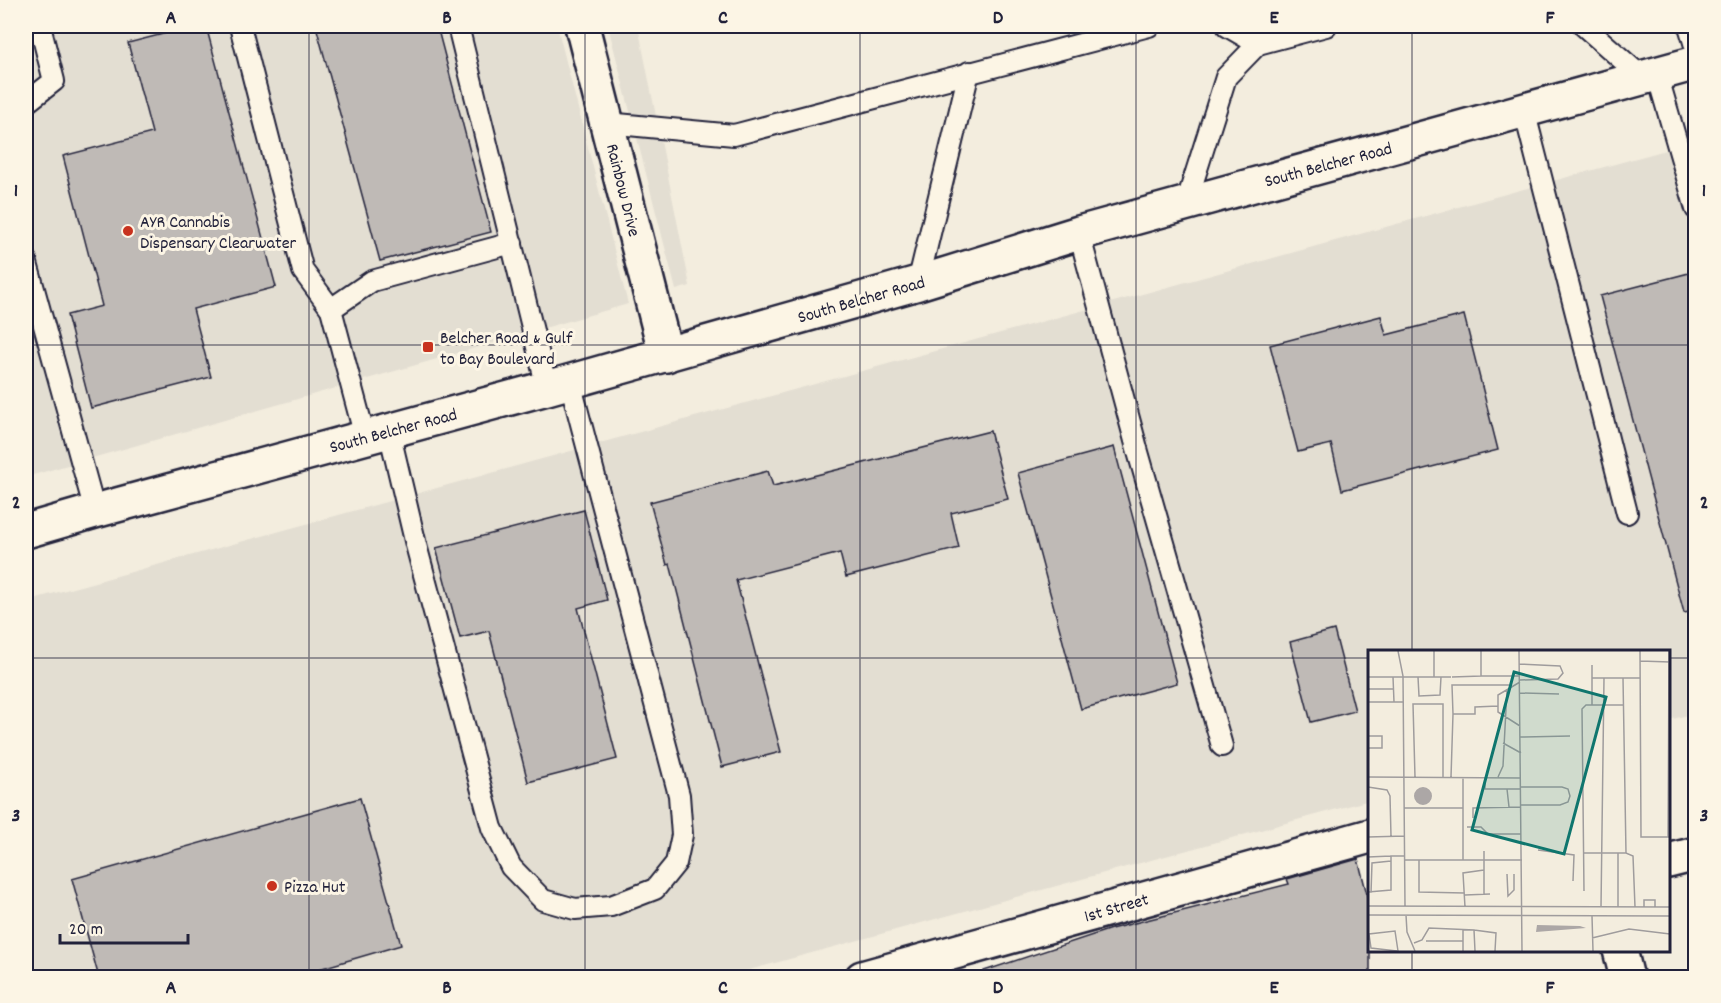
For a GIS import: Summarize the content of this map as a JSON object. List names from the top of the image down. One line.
{"streets":{"main road":["South Belcher Road","Rainbow Drive","1st Street"]},"crossings":[["South Belcher Road","Rainbow Drive"]],"places":{"other":["AYR Cannabis Dispensary Clearwater","Pizza Hut"],"transit":["Belcher Road & Gulf to Bay Boulevard"]},"scale_bar":"20 m","grid":{"columns":["A","B","C","D","E","F"],"rows":["1","2","3"]}}
